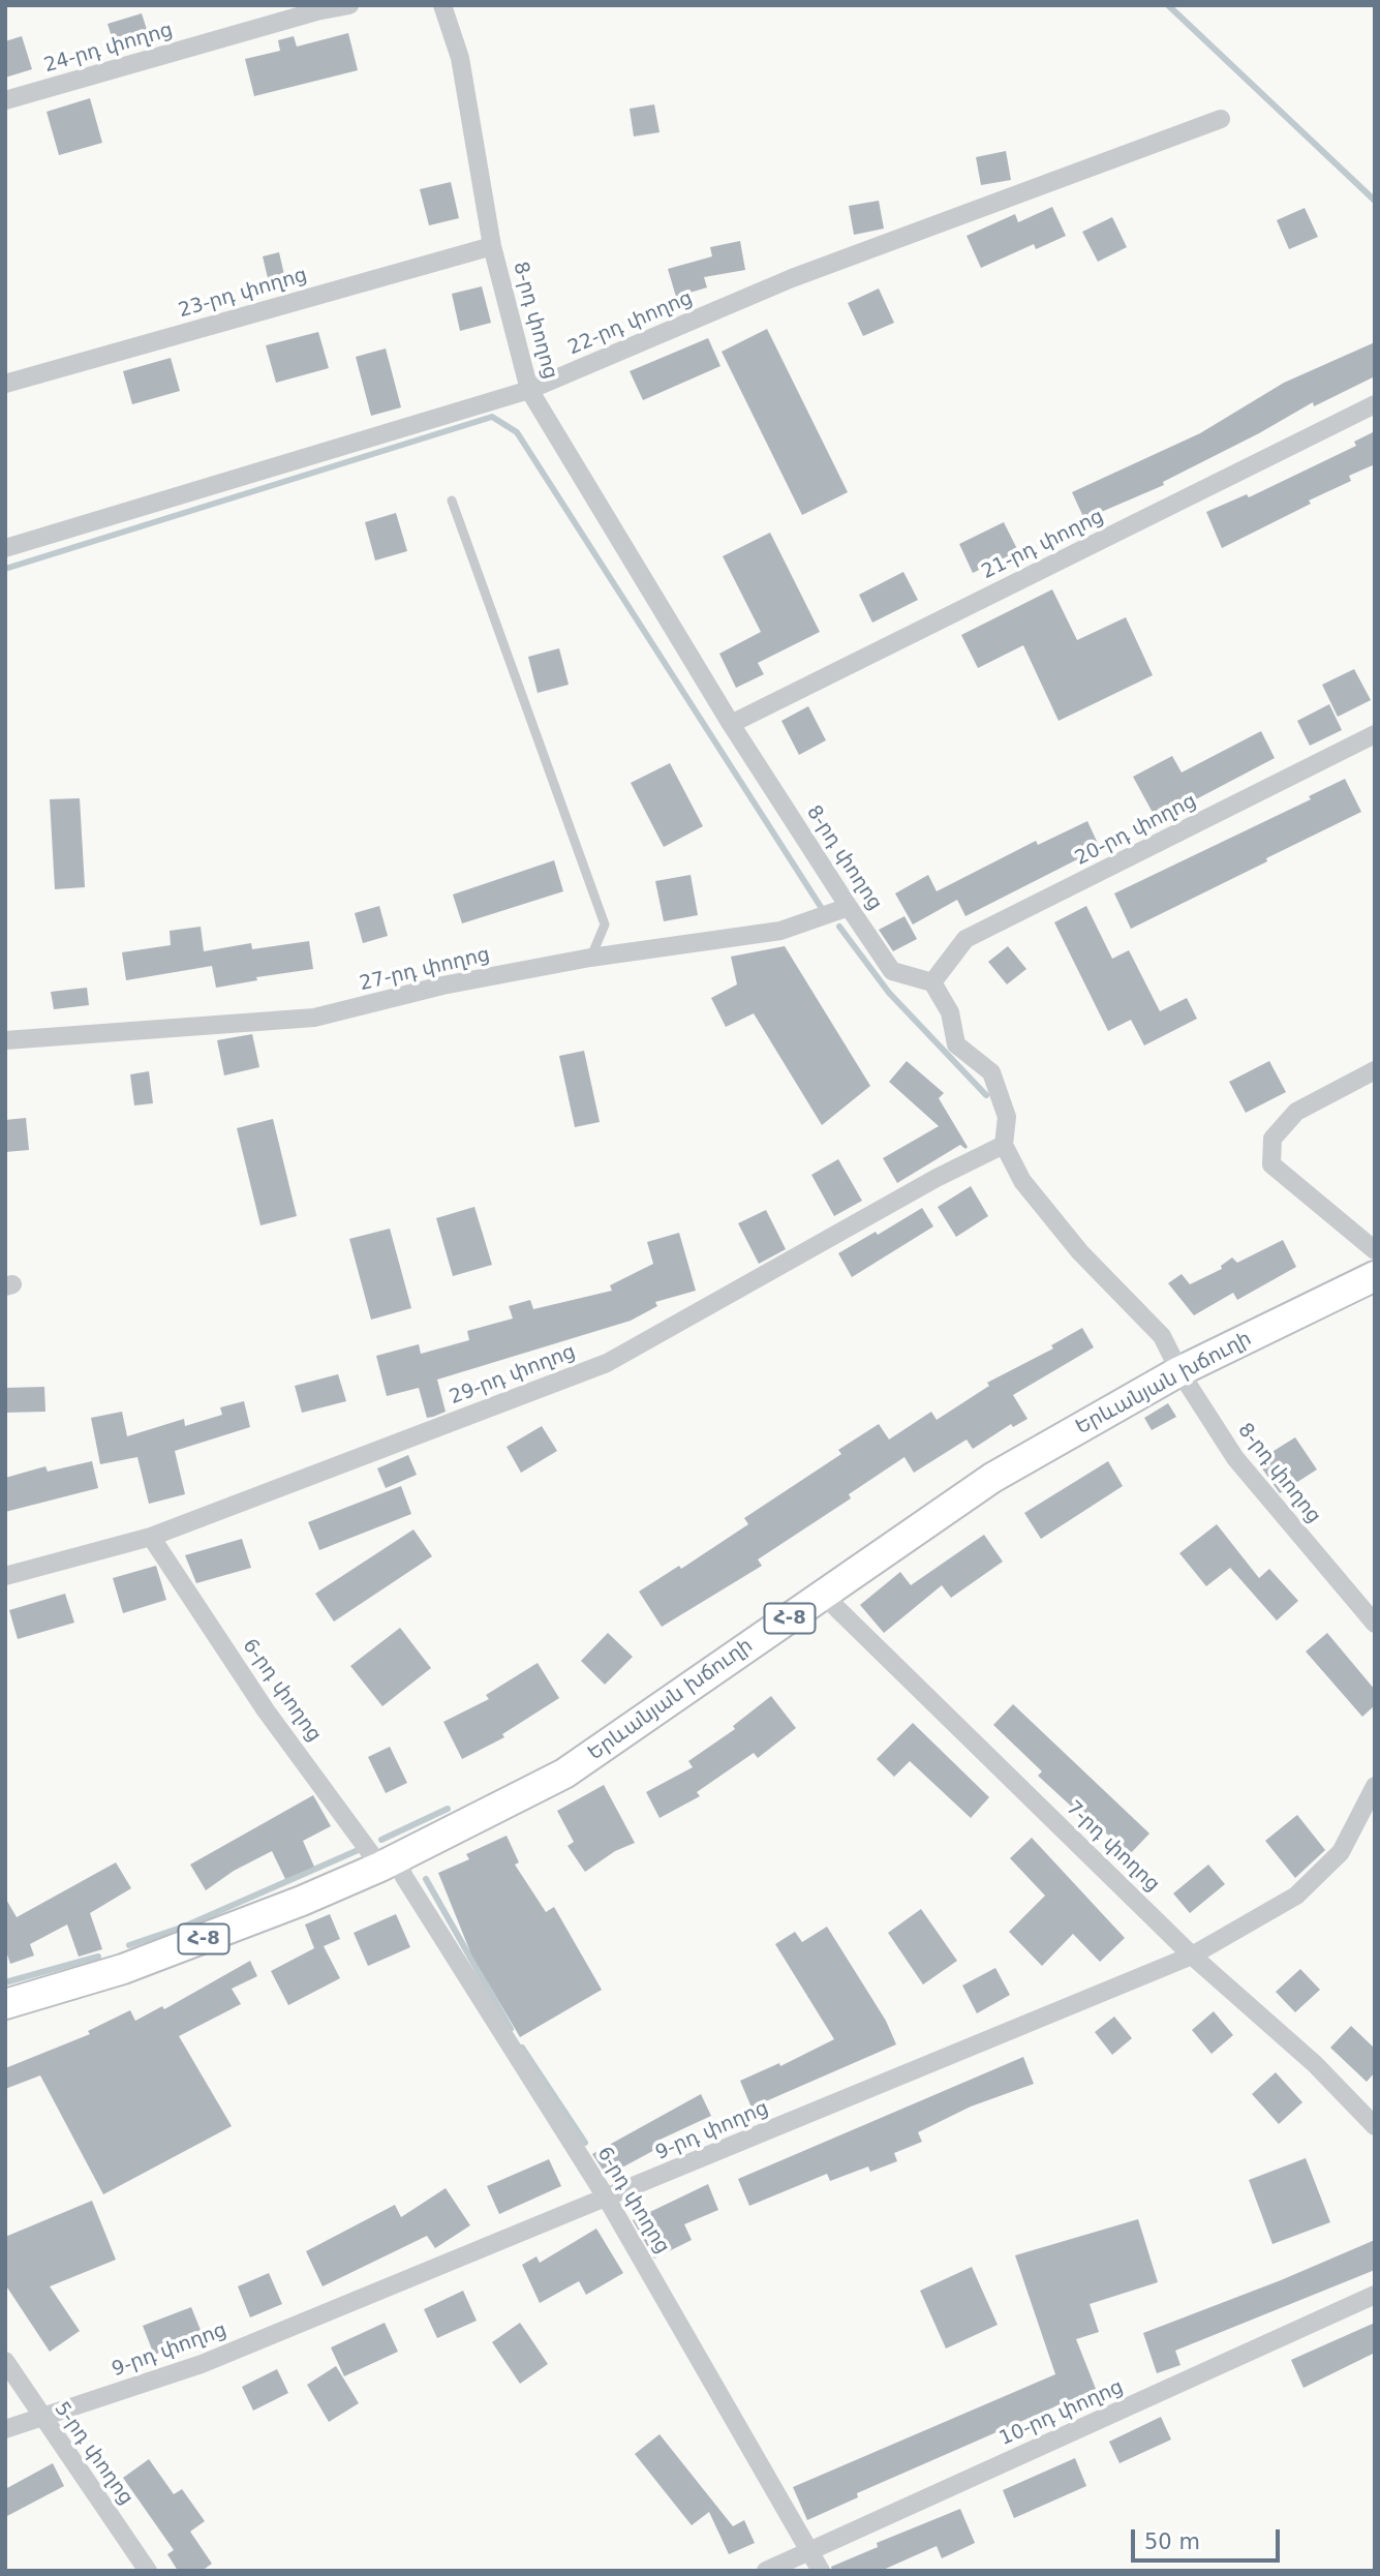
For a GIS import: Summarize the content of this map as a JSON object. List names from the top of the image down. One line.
{"streets":{"main road":["Երևանյան խճուղի","Հ-8"],"street":["24-րդ փողոց","23-րդ փողոց","8-րդ փողոց","22-րդ փողոց","21-րդ փողոց","20-րդ փողոց","27-րդ փողոց","29-րդ փողոց","6-րդ փողոց","7-րդ փողոց","9-րդ փողոց","10-րդ փողոց","5-րդ փողոց"]},"crossings":[["23-րդ փողոց","8-րդ փողոց"],["8-րդ փողոց","22-րդ փողոց"],["8-րդ փողոց","21-րդ փողոց"],["8-րդ փողոց","20-րդ փողոց"],["8-րդ փողոց","27-րդ փողոց"],["8-րդ փողոց","29-րդ փողոց"],["8-րդ փողոց","Երևանյան խճուղի"],["29-րդ փողոց","6-րդ փողոց"],["Երևանյան խճուղի","6-րդ փողոց"],["Երևանյան խճուղի","7-րդ փողոց"],["6-րդ փողոց","9-րդ փողոց"],["6-րդ փողոց","10-րդ փողոց"],["7-րդ փողոց","9-րդ փողոց"],["9-րդ փողոց","5-րդ փողոց"]],"scale_bar":"50 m"}
